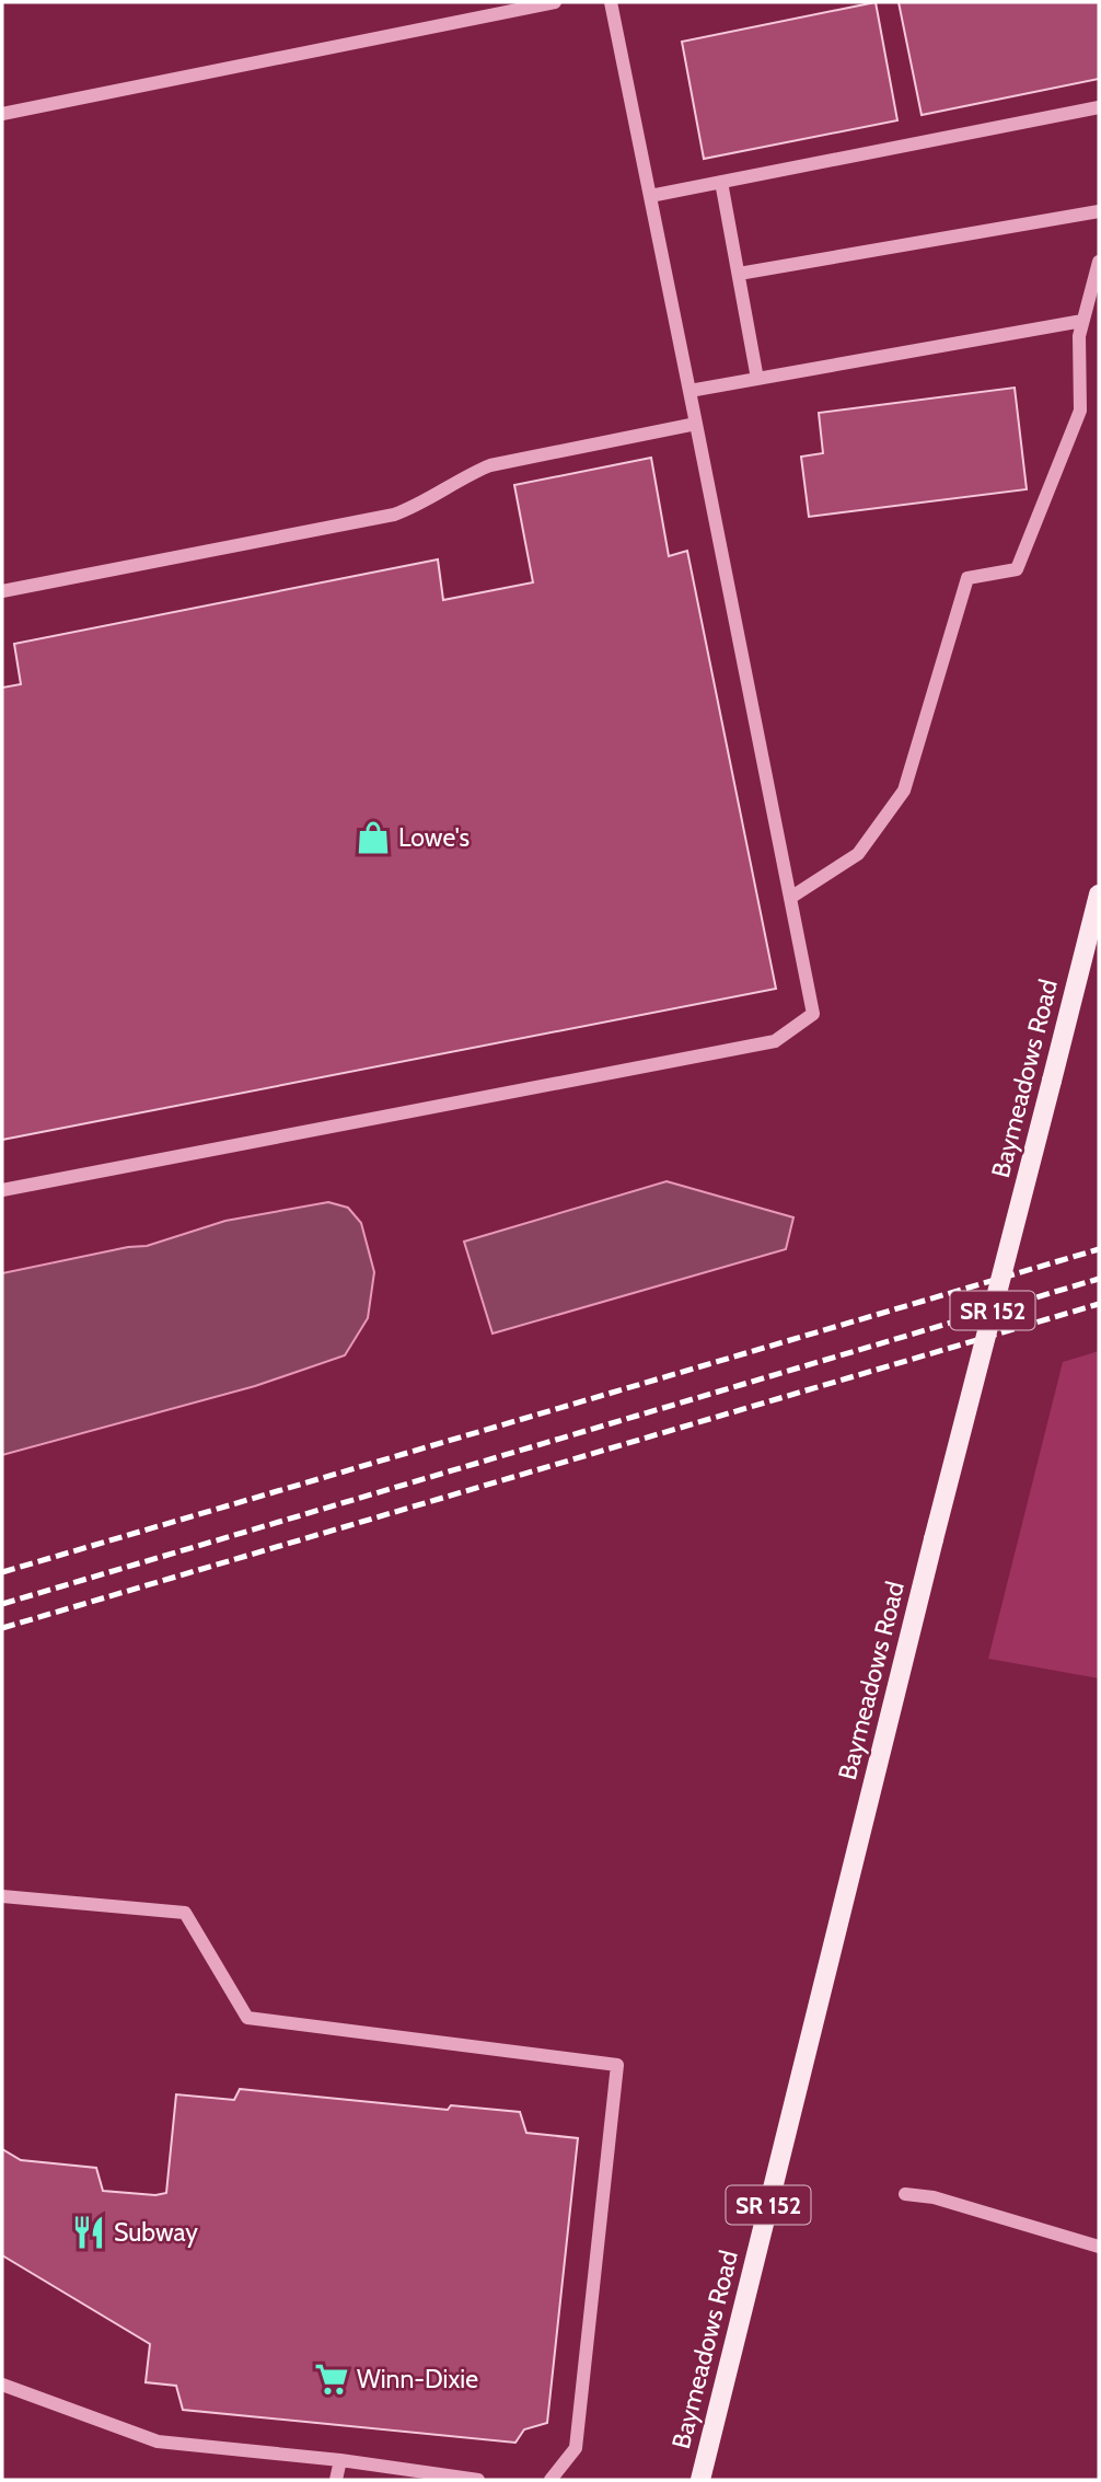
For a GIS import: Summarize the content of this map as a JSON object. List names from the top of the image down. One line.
{"streets":{"main road":["Baymeadows Road","SR 152"]},"places":{"shop":["Lowe's"],"restaurant":["Subway"],"supermarket":["Winn-Dixie"]}}
